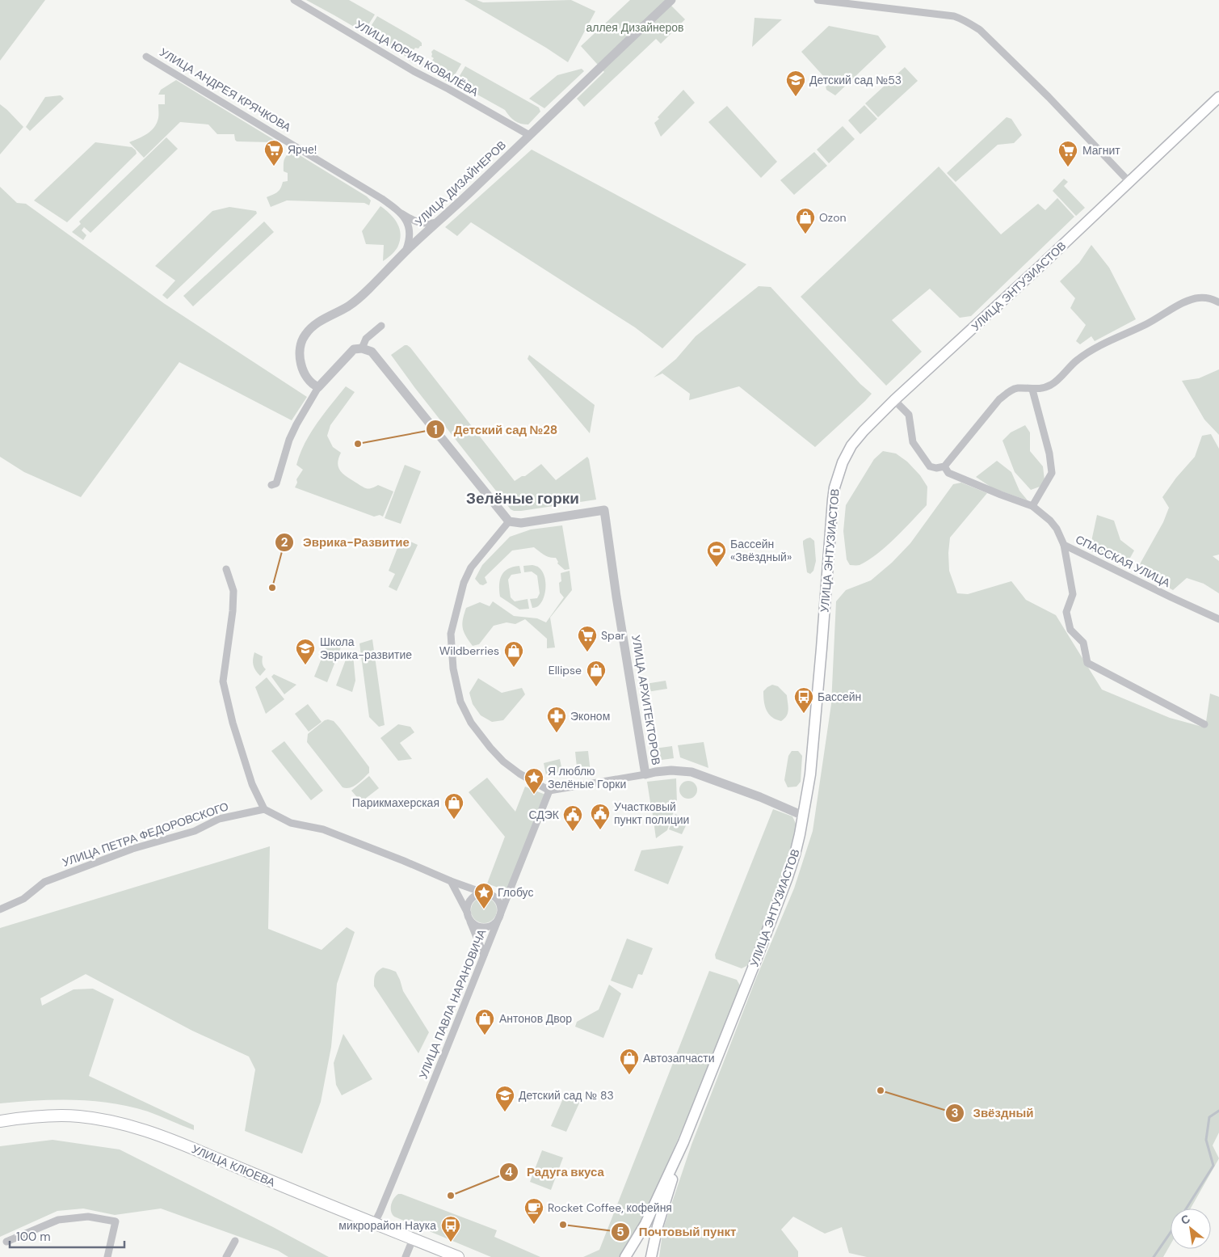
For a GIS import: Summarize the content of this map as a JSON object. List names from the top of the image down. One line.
{"streets":{"main road":["УЛИЦА ЭНТУЗИАСТОВ","УЛИЦА КЛЮЕВА"],"street":["УЛИЦА ЮРИЯ КОВАЛЁВА","УЛИЦА АНДРЕЯ КРЯЧКОВА","УЛИЦА ДИЗАЙНЕРОВ","СПАССКАЯ УЛИЦА","УЛИЦА АРХИТЕКТОРОВ","УЛИЦА ПЕТРА ФЕДОРОВСКОГО","УЛИЦА ПАВЛА НАРАНОВИЧА"]},"crossings":[["УЛИЦА ЮРИЯ КОВАЛЁВА","УЛИЦА ДИЗАЙНЕРОВ"],["УЛИЦА АНДРЕЯ КРЯЧКОВА","УЛИЦА ДИЗАЙНЕРОВ"],["УЛИЦА ЭНТУЗИАСТОВ","УЛИЦА АРХИТЕКТОРОВ"],["УЛИЦА АРХИТЕКТОРОВ","УЛИЦА ПАВЛА НАРАНОВИЧА"],["УЛИЦА ПАВЛА НАРАНОВИЧА","УЛИЦА КЛЮЕВА"]],"districts":["Зелёные горки"],"parks":["аллея Дизайнеров"],"places":{"school or university":["Детский сад №53","Школа Эврика-развитие","Детский сад № 83"],"supermarket":["Ярче!","Магнит","Spar"],"shop":["Ozon","Wildberries","Ellipse","Парикмахерская","Антонов Двор","Автозапчасти"],"other":["Детский сад №28","Эврика-Развитие","Звёздный","Радуга вкуса","Почтовый пункт"],"sports":["Бассейн «Звёздный»"],"bus stop":["Бассейн","микрорайон Наука"],"pharmacy":["Эконом"],"place":["Я люблю Зелёные Горки","Глобус"],"public building":["Участковый пункт полиции","СДЭК"],"cafe":["Rocket Coffee, кофейня"]},"scale_bar":"100 m","north":"top left"}
